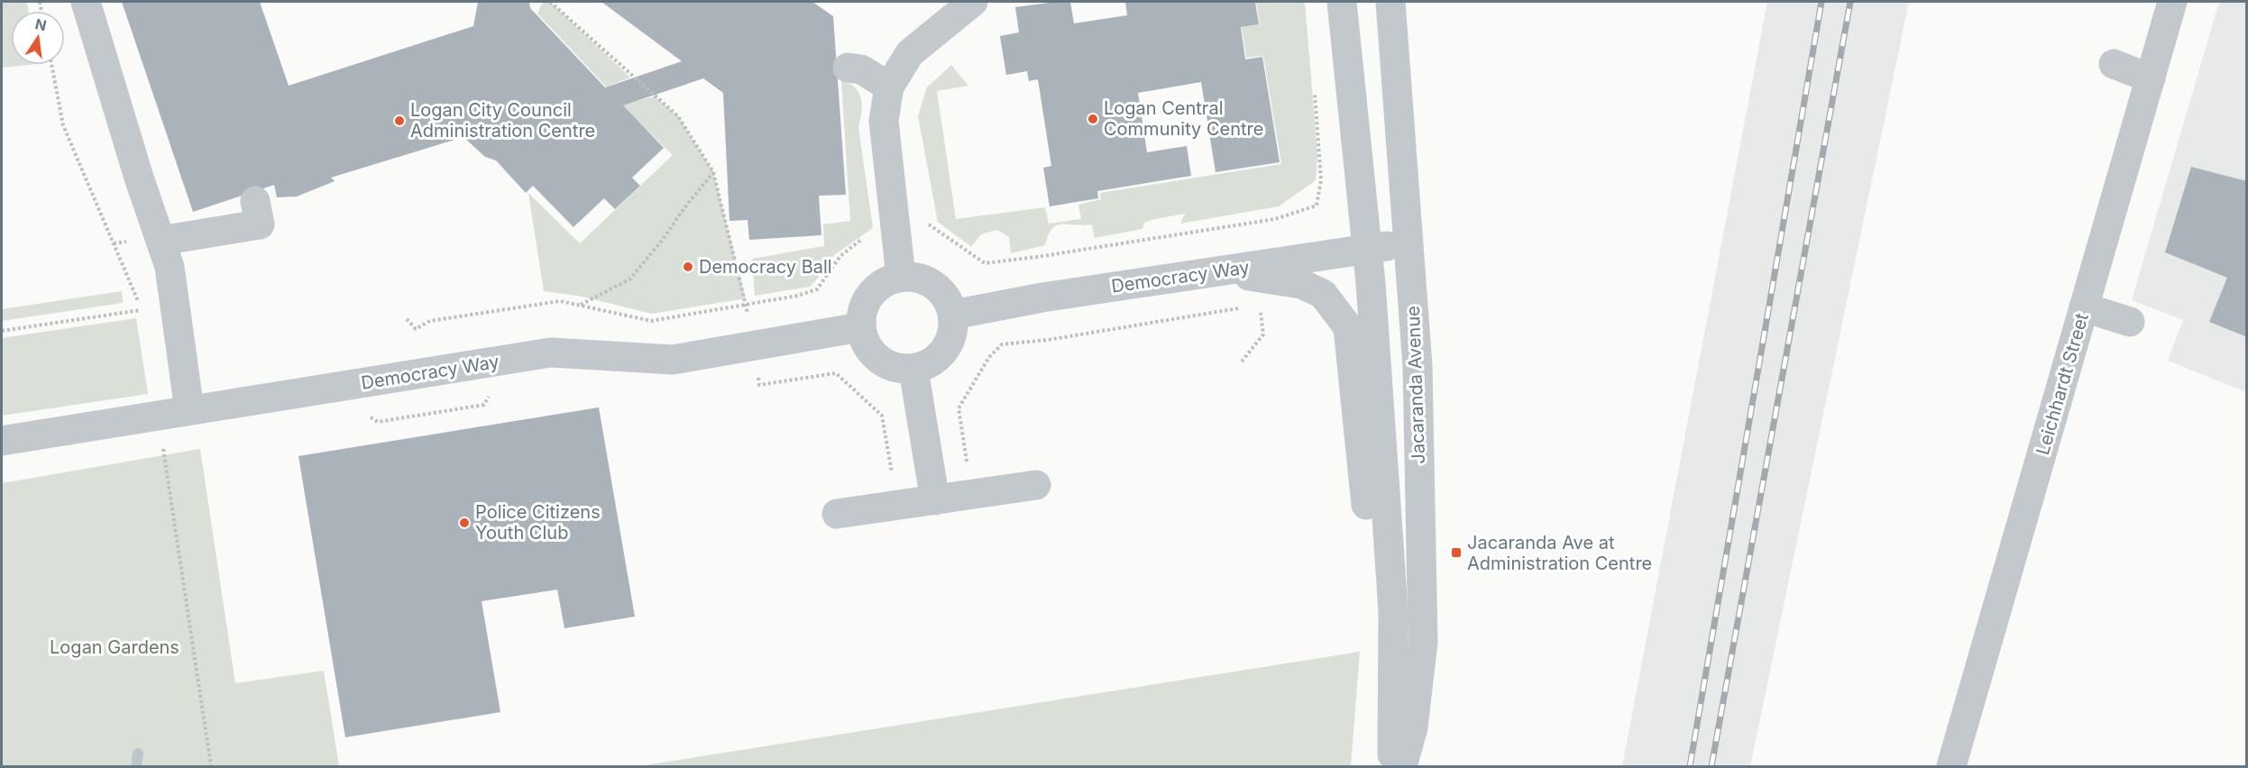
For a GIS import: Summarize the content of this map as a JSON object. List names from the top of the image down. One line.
{"streets":{"street":["Democracy Way","Leichhardt Street","Jacaranda Avenue"]},"crossings":[["Democracy Way","Jacaranda Avenue"]],"parks":["Logan Gardens"],"places":{"other":["Logan Central Community Centre","Logan City Council Administration Centre","Democracy Ball","Police Citizens Youth Club"],"transit":["Jacaranda Ave at Administration Centre"]},"north":"top"}
